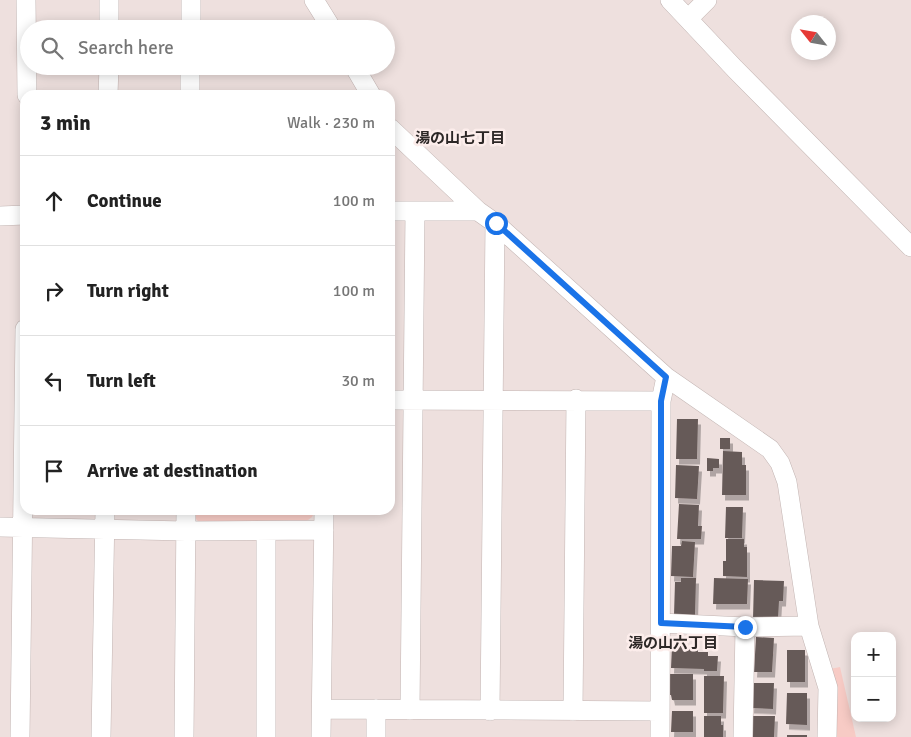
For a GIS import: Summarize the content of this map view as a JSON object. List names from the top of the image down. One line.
{"districts":["湯の山七丁目","湯の山六丁目"],"north":"top left","page":{"search":"Search here","heading":["3 min","Walk · 230 m"],"list":[["Continue","100 m"],["Turn right","100 m"],["Turn left","30 m"],"Arrive at destination"],"map_buttons":["+","−"]}}
